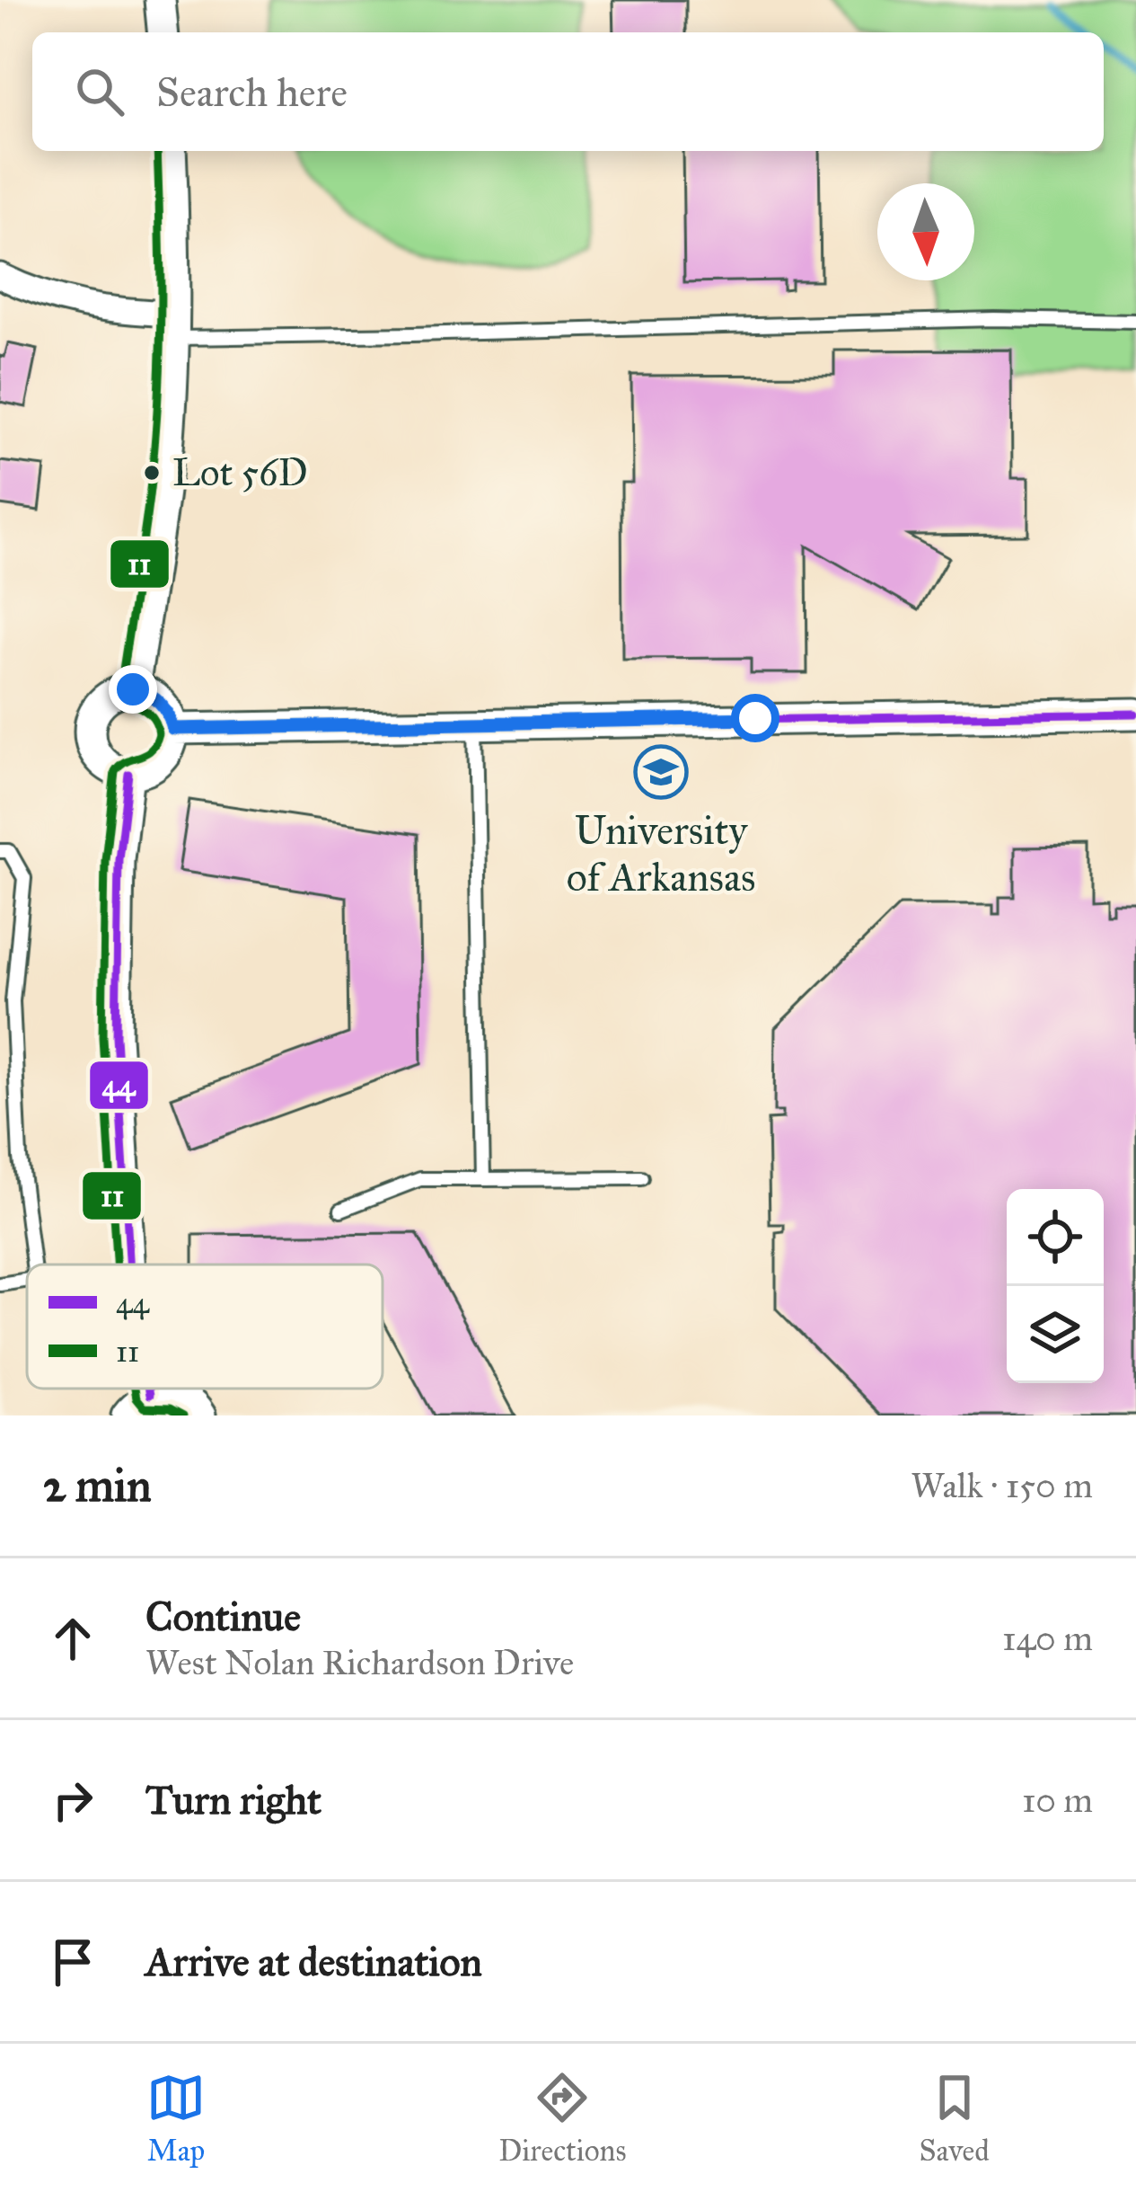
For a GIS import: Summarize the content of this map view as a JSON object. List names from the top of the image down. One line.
{"places":{"other":["Lot 56D"],"school or university":["University of Arkansas"]},"lines":["transit line 11","transit line 44"],"legend":["44","11"],"north":"bottom","page":{"search":"Search here","heading":["2 min","Walk · 150 m"],"list":[["Continue","West Nolan Richardson Drive","140 m"],["Turn right","10 m"],"Arrive at destination"],"nav":["Map","Directions","Saved"]}}
